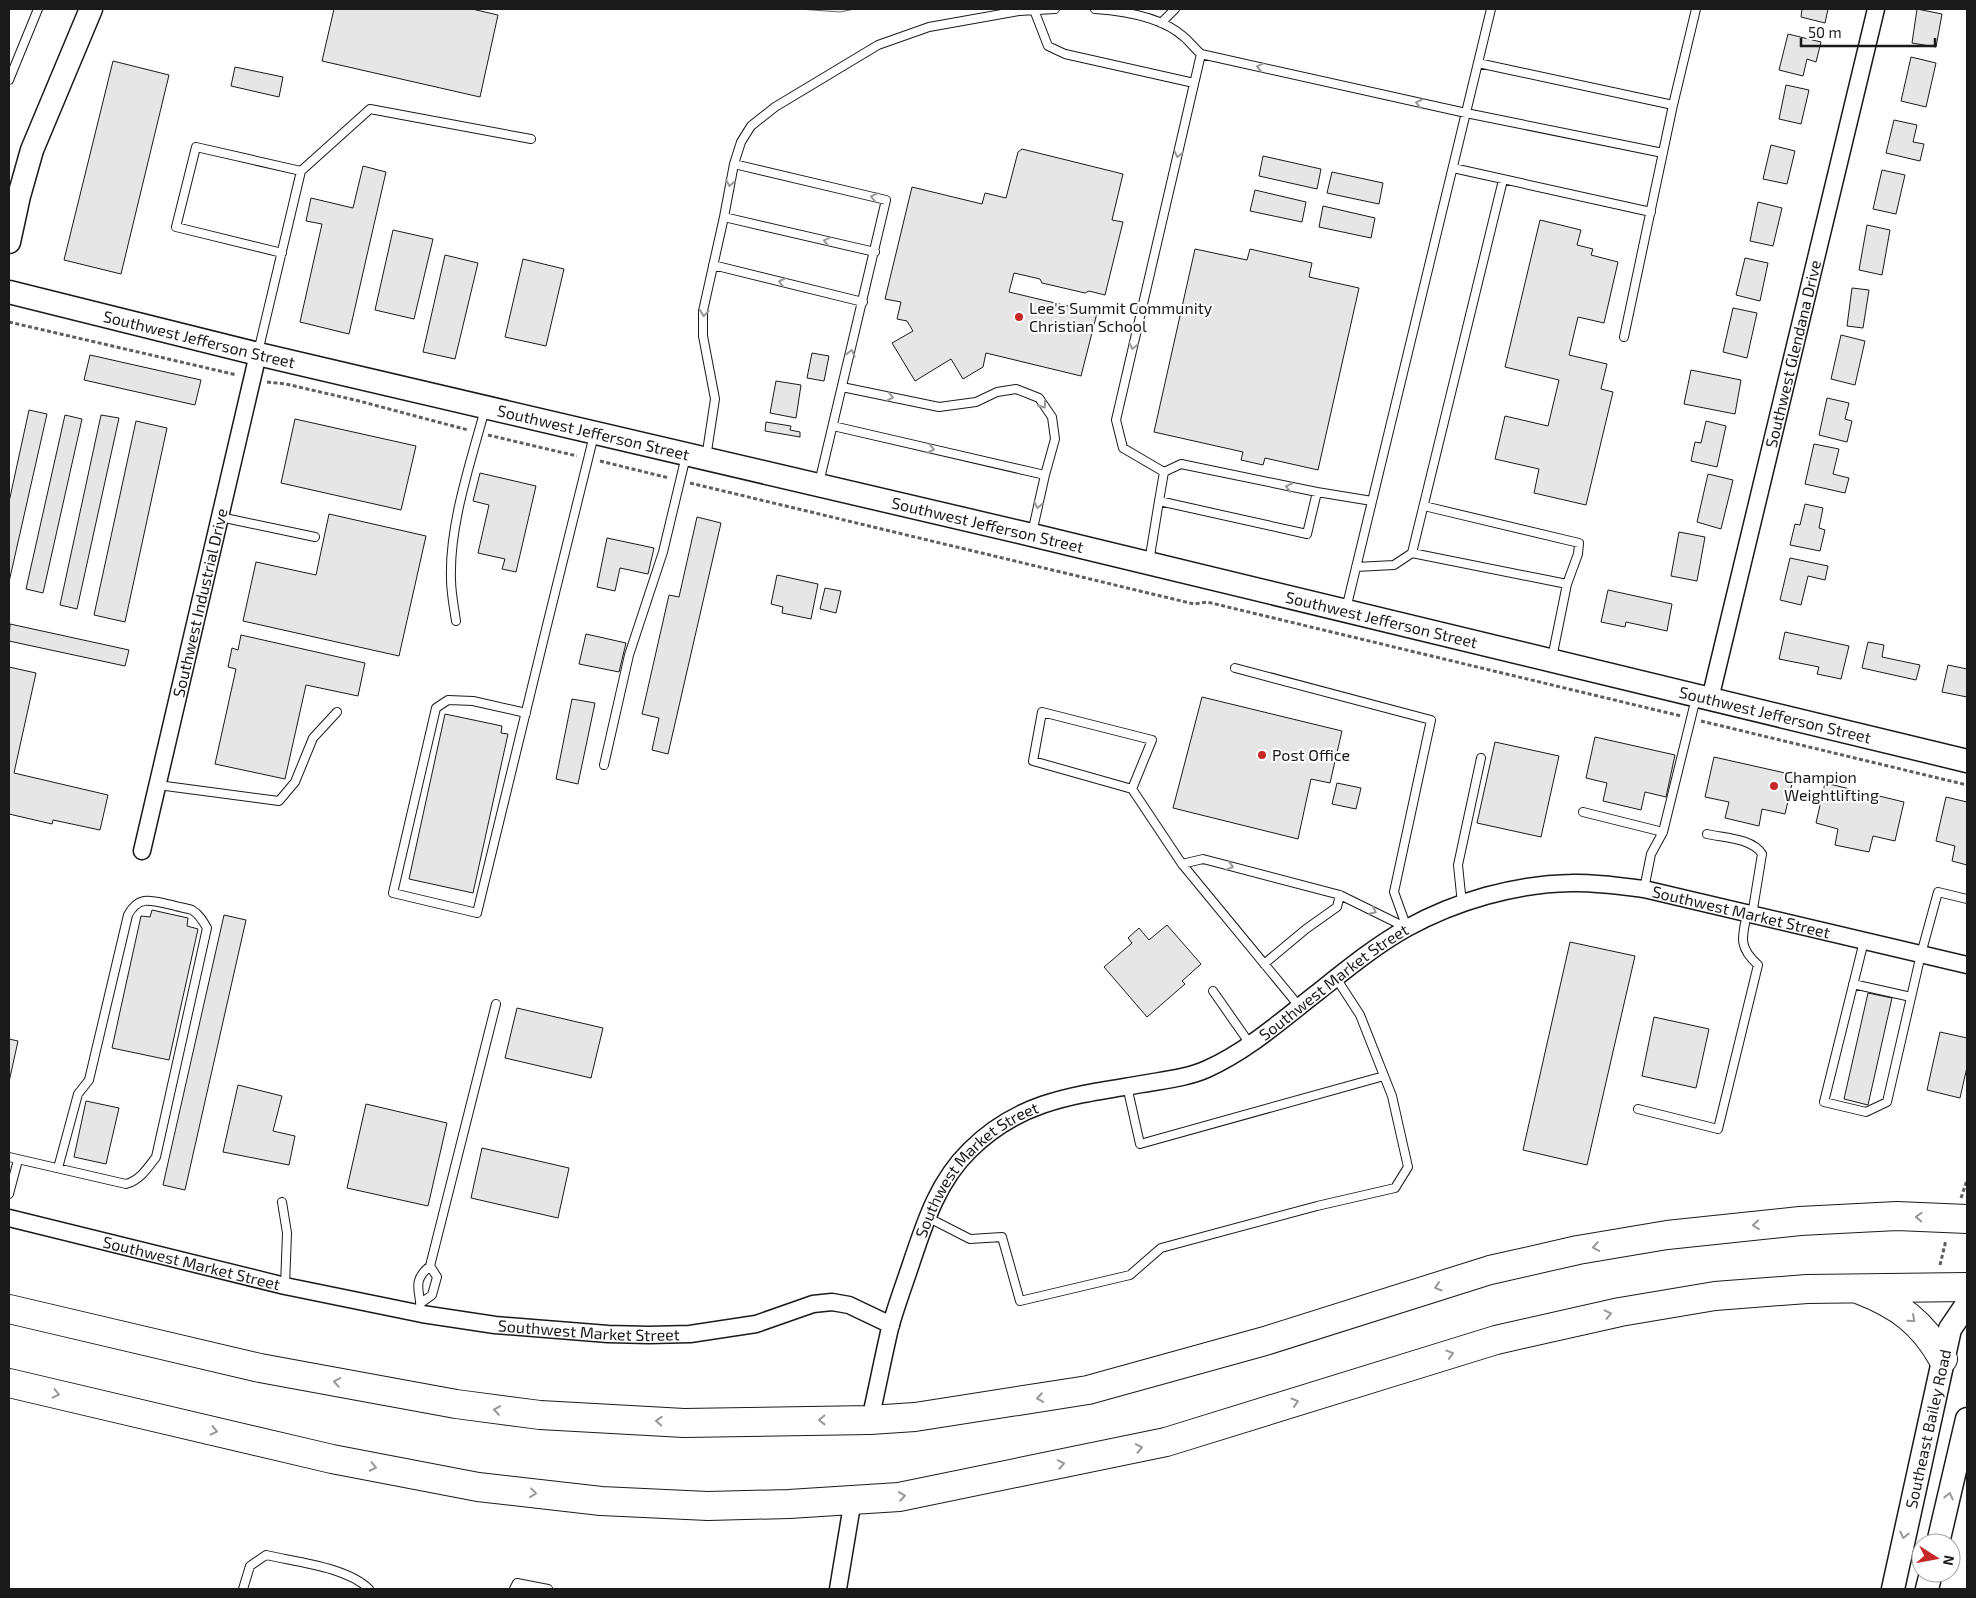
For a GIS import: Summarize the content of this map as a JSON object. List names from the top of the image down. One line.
{"streets":{"street":["Southwest Jefferson Street","Southwest Glendana Drive","Southwest Industrial Drive","Southwest Market Street","Southeast Bailey Road"]},"crossings":[["Southwest Jefferson Street","Southwest Glendana Drive"],["Southwest Jefferson Street","Southwest Industrial Drive"]],"places":["Lee's Summit Community Christian School","Post Office","Champion Weightlifting"],"scale_bar":"50 m","north":"right"}
